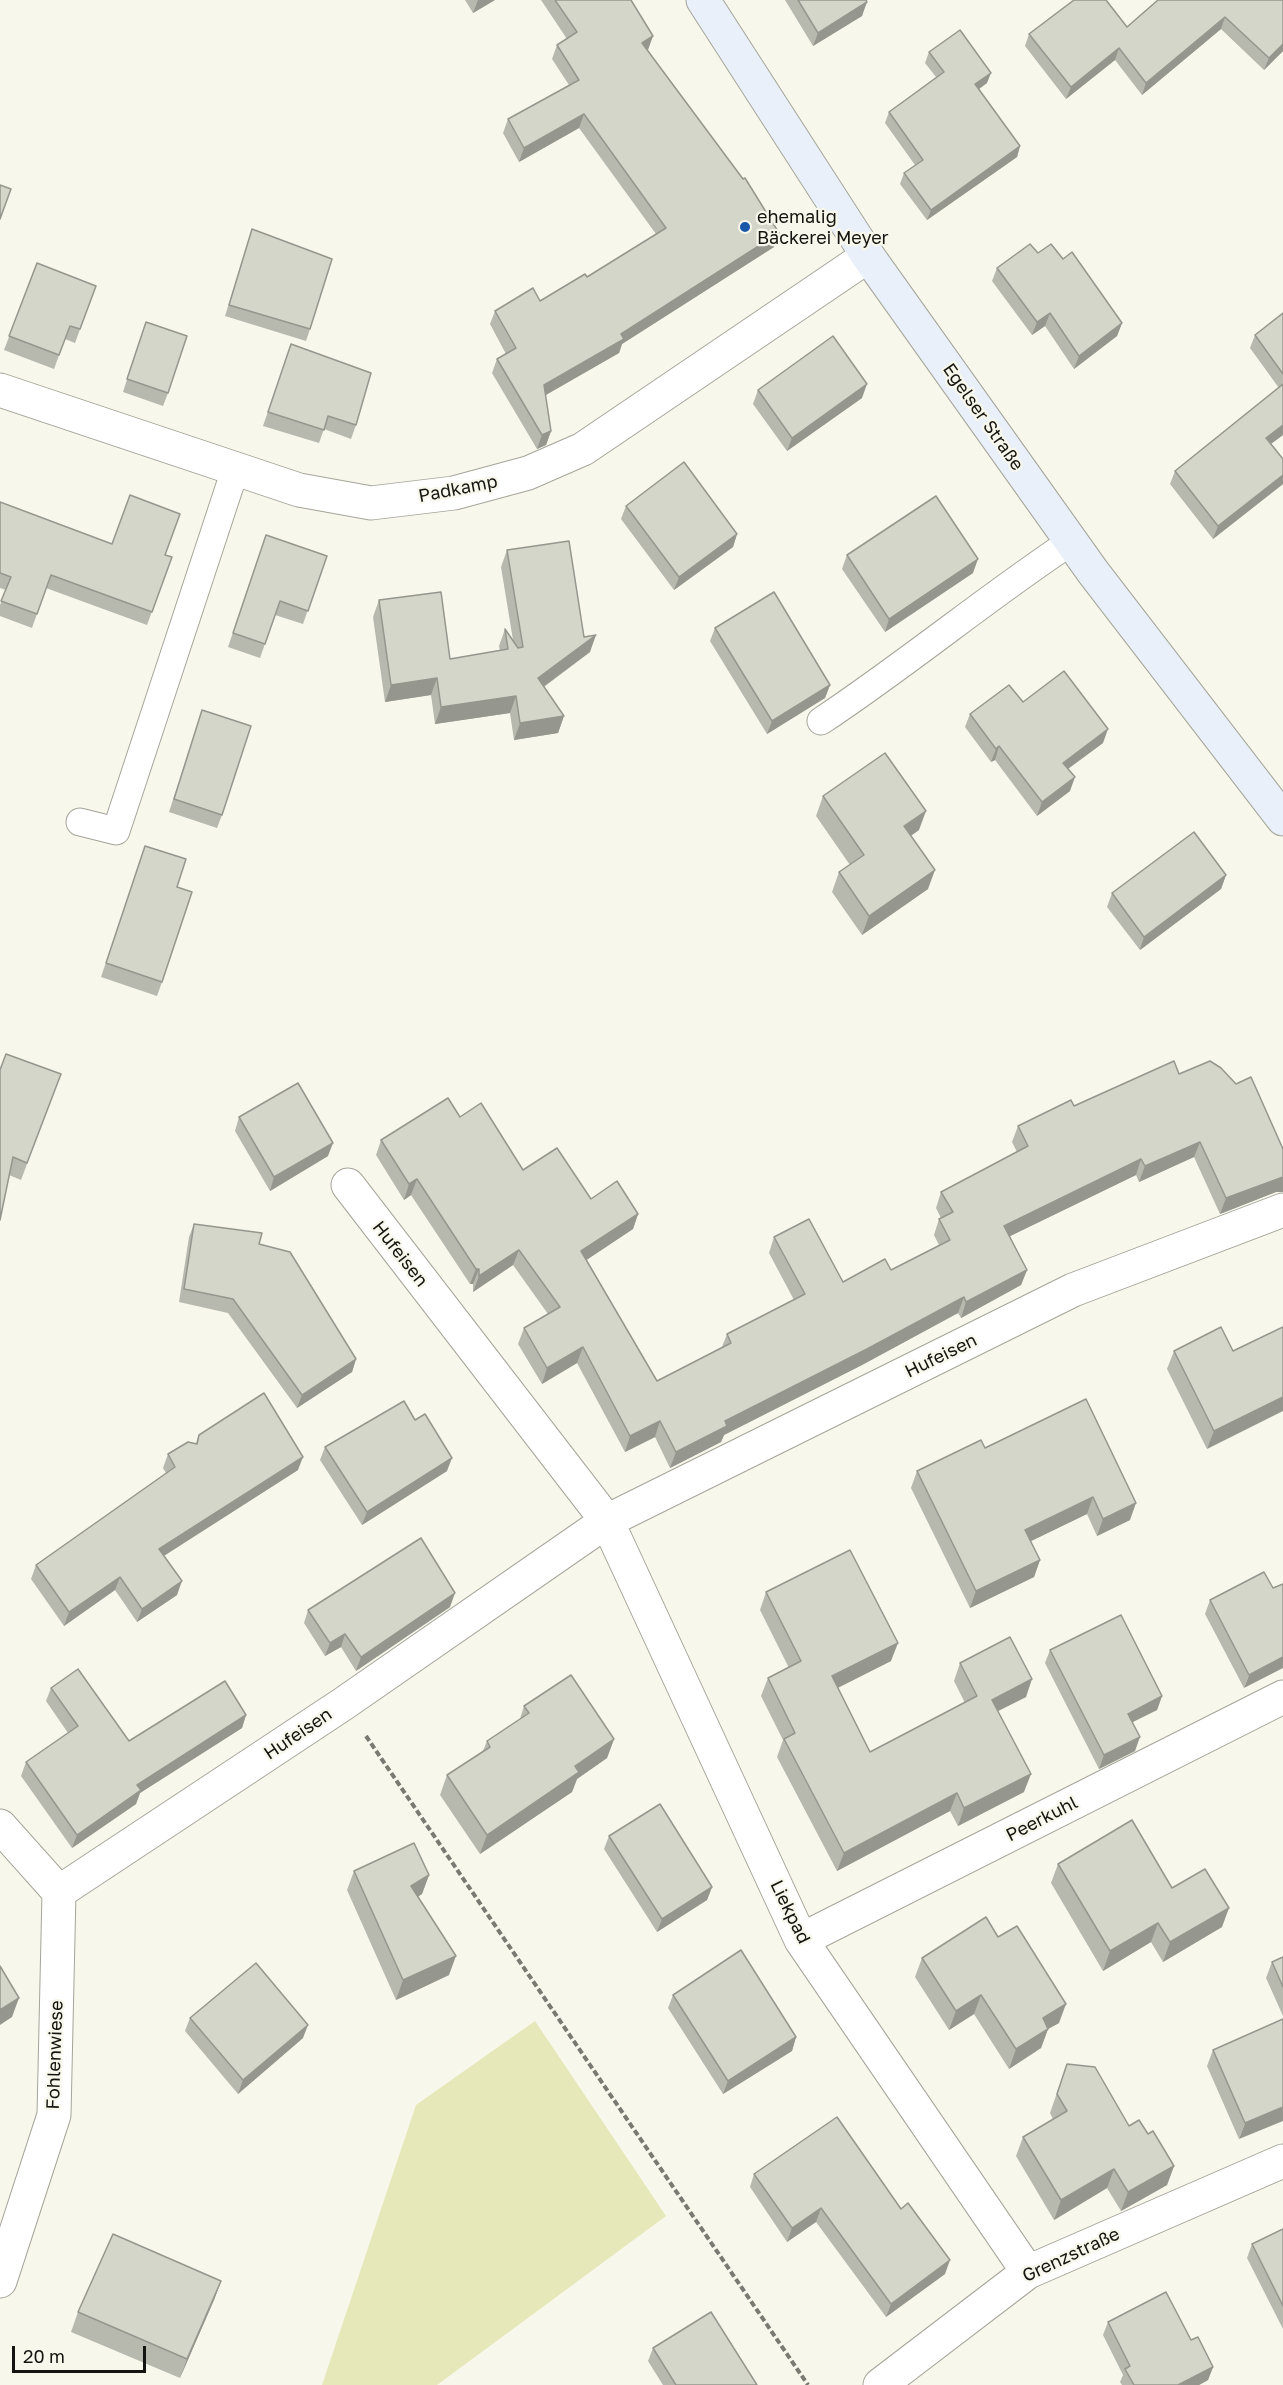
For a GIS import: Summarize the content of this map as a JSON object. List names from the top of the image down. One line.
{"streets":{"main road":["Egelser Straße"],"street":["Padkamp","Hufeisen","Peerkuhl","Liekpad","Fohlenwiese","Grenzstraße"]},"crossings":[["Egelser Straße","Padkamp"],["Hufeisen","Liekpad"],["Hufeisen","Fohlenwiese"],["Peerkuhl","Liekpad"],["Liekpad","Grenzstraße"]],"places":["ehemalig Bäckerei Meyer"],"scale_bar":"20 m"}
